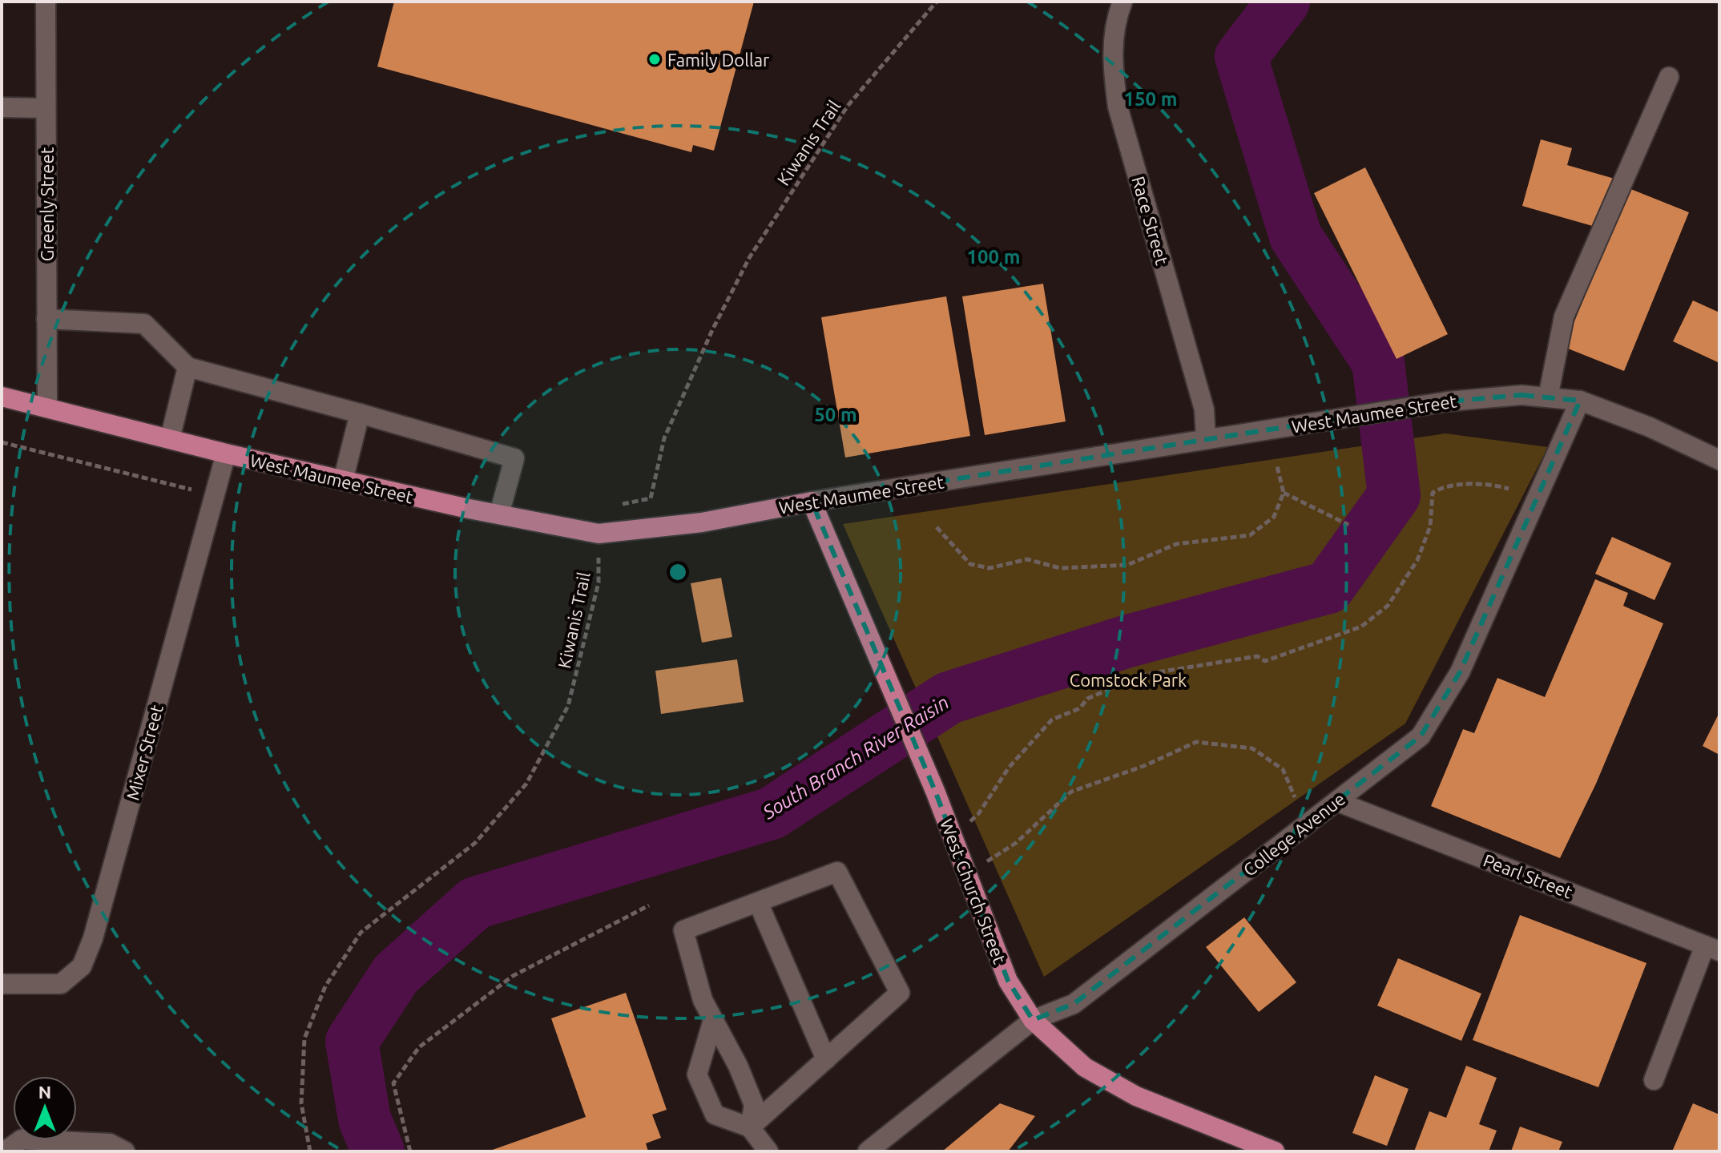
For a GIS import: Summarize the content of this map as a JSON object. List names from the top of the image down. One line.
{"streets":{"main road":["West Maumee Street","West Church Street"],"street":["Greenly Street","Race Street","Mixer Street","College Avenue","Pearl Street"],"path":["Kiwanis Trail"]},"crossings":[["Kiwanis Trail","West Maumee Street"],["Greenly Street","West Maumee Street"],["Race Street","West Maumee Street"],["West Maumee Street","Mixer Street"],["West Maumee Street","College Avenue"],["West Maumee Street","West Church Street"],["College Avenue","Pearl Street"],["College Avenue","West Church Street"]],"water":["South Branch River Raisin"],"parks":["Comstock Park"],"places":["Family Dollar"],"north":"top","rings":["150 m","100 m","50 m"]}
